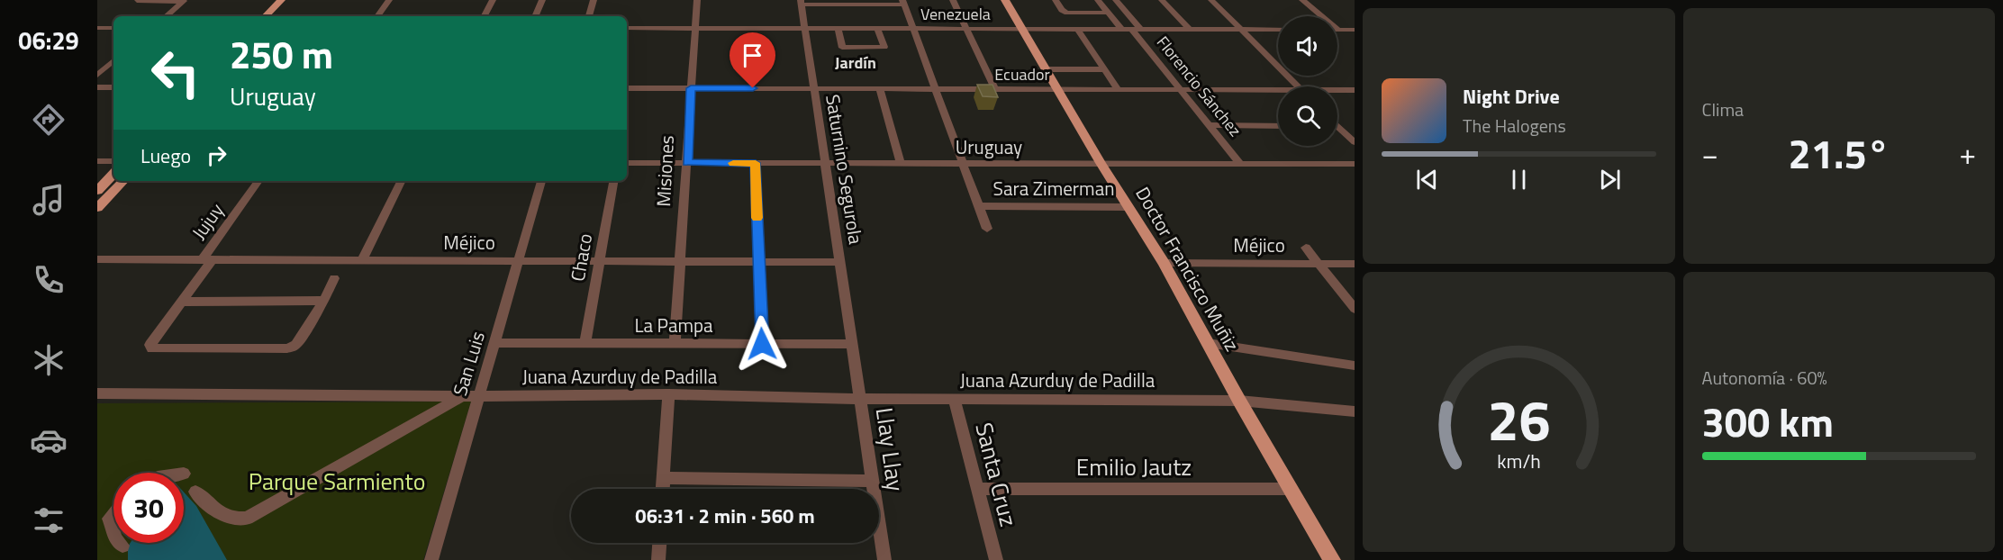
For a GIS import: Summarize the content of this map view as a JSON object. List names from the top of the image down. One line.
{"streets":{"main road":["Doctor Francisco Muñiz"],"street":["Venezuela","Ecuador","Florencio Sánchez","Uruguay","Saturnino Segurola","Misiones","Sara Zimerman","Jujuy","Méjico","Chaco","La Pampa","San Luis","Juana Azurduy de Padilla","Llay Llay","Emilio Jautz","Santa Cruz"]},"crossings":[["Venezuela","Florencio Sánchez"],["Venezuela","Saturnino Segurola"],["Venezuela","Misiones"],["Venezuela","Doctor Francisco Muñiz"],["Ecuador","Florencio Sánchez"],["Ecuador","Saturnino Segurola"],["Ecuador","Misiones"],["Ecuador","Doctor Francisco Muñiz"],["Florencio Sánchez","Uruguay"],["Uruguay","Saturnino Segurola"],["Uruguay","Misiones"],["Uruguay","Doctor Francisco Muñiz"],["Saturnino Segurola","Méjico"],["Saturnino Segurola","La Pampa"],["Saturnino Segurola","Llay Llay"],["Misiones","Méjico"],["Misiones","La Pampa"],["Sara Zimerman","Doctor Francisco Muñiz"],["Jujuy","Méjico"],["Méjico","Chaco"],["Méjico","Doctor Francisco Muñiz"],["Méjico","San Luis"],["Chaco","La Pampa"],["Doctor Francisco Muñiz","Juana Azurduy de Padilla"],["Doctor Francisco Muñiz","Emilio Jautz"],["La Pampa","San Luis"],["La Pampa","Llay Llay"],["San Luis","Juana Azurduy de Padilla"],["Juana Azurduy de Padilla","Llay Llay"],["Juana Azurduy de Padilla","Santa Cruz"],["Emilio Jautz","Santa Cruz"]],"districts":["Jardín"],"parks":["Parque Sarmiento"],"page":{"tabs":"06:29","tile":["Clima",["Autonomía · 60%","300 km"]],"turn":["250 m","Uruguay"],"song":["Night Drive","The Halogens"],"then":"Luego","heat":["−","21.5°","+"],"limit":"30","trip":"06:31 · 2 min · 560 m","gauge":["26","km/h"]}}
